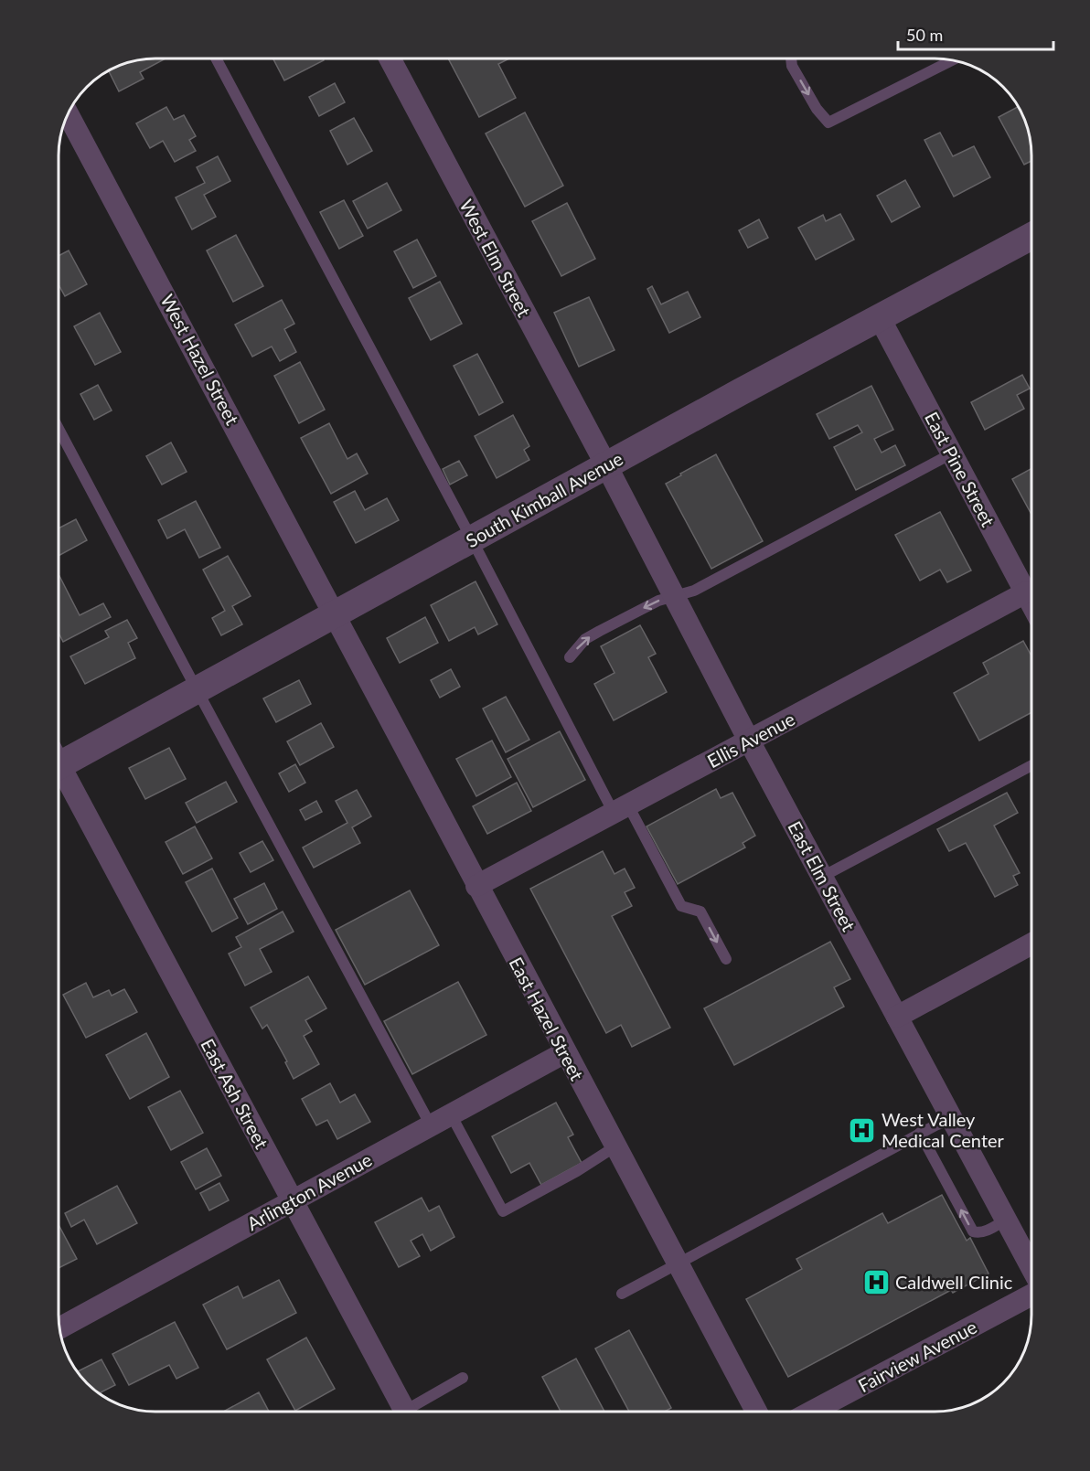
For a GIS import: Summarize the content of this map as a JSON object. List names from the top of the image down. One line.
{"streets":{"street":["West Elm Street","West Hazel Street","East Pine Street","South Kimball Avenue","Ellis Avenue","East Elm Street","East Hazel Street","East Ash Street","Arlington Avenue","Fairview Avenue"]},"crossings":[["West Elm Street","South Kimball Avenue"],["West Elm Street","East Elm Street"],["West Hazel Street","South Kimball Avenue"],["West Hazel Street","East Hazel Street"],["East Pine Street","South Kimball Avenue"],["East Pine Street","Ellis Avenue"],["South Kimball Avenue","East Elm Street"],["South Kimball Avenue","East Hazel Street"],["Ellis Avenue","East Elm Street"],["Ellis Avenue","East Hazel Street"],["East Hazel Street","Arlington Avenue"],["East Ash Street","Arlington Avenue"]],"places":{"hospital":["West Valley Medical Center","Caldwell Clinic"]},"scale_bar":"50 m"}
